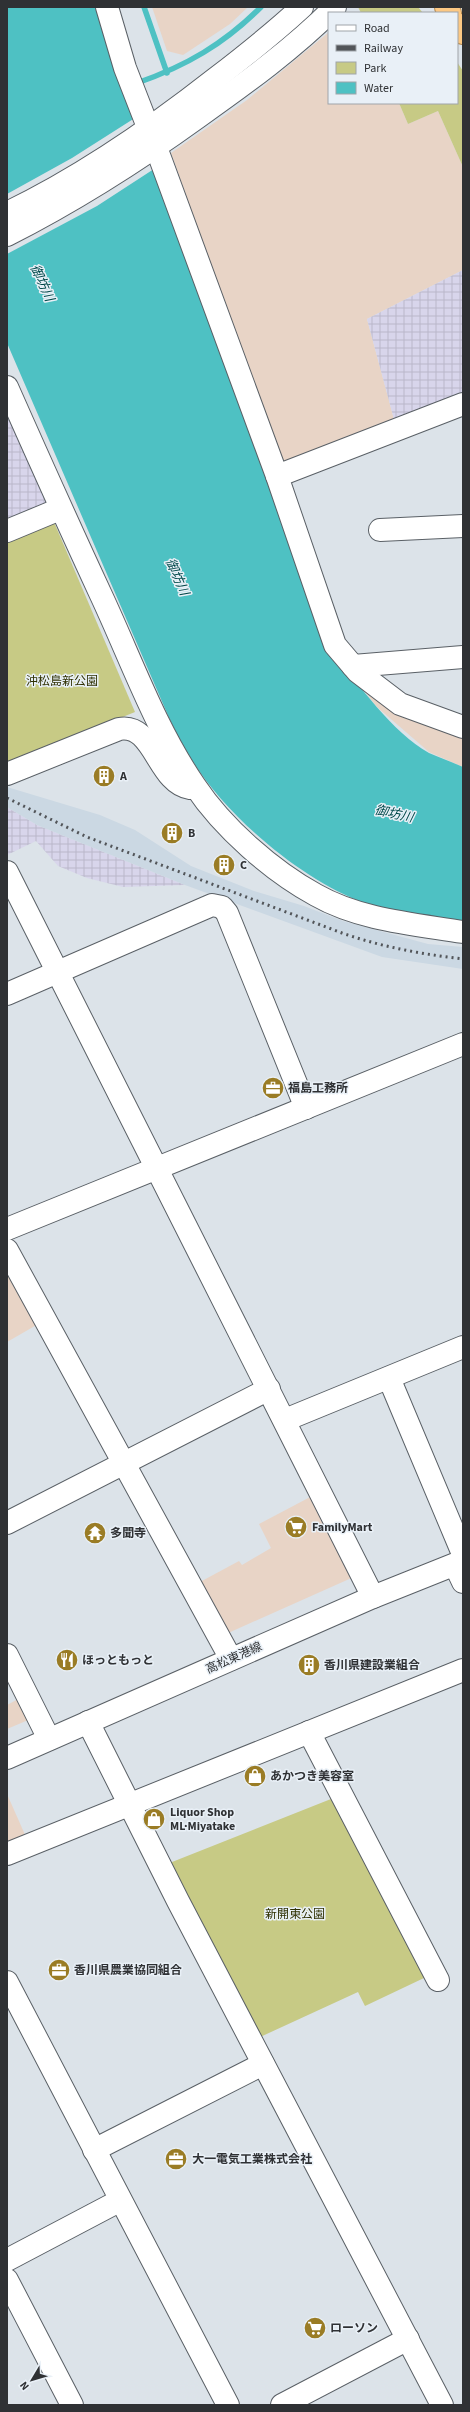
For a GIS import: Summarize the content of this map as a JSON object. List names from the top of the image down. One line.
{"streets":{"street":["高松東港線"]},"water":["御坊川"],"parks":["沖松島新公園","新開東公園"],"places":{"building":["A","B","C","香川県建設業組合"],"office":["福島工務所","香川県農業協同組合","大一電気工業株式会社"],"supermarket":["FamilyMart","ローソン"],"temple":["多聞寺"],"restaurant":["ほっともっと"],"shop":["あかつき美容室","Liquor Shop ML·Miyatake"]},"legend":["Road","Railway","Park","Water"],"north":"bottom left"}
